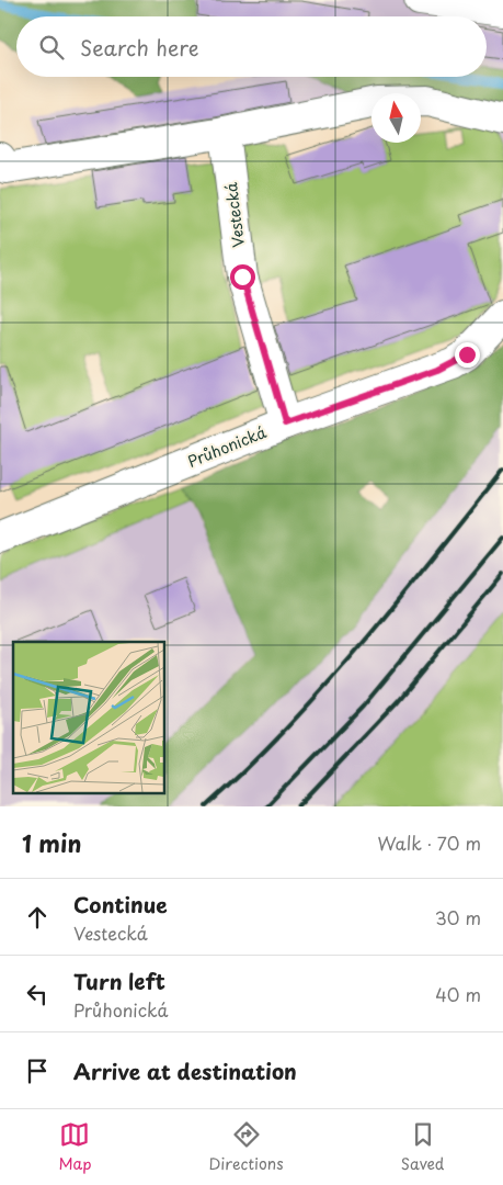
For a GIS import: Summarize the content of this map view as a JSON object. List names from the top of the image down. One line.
{"streets":{"street":["Vestecká","Průhonická"]},"crossings":[["Vestecká","Průhonická"]],"north":"top","page":{"search":"Search here","heading":["1 min","Walk · 70 m"],"list":[["Continue","Vestecká","30 m"],["Turn left","Průhonická","40 m"],"Arrive at destination"],"nav":["Map","Directions","Saved"]}}
